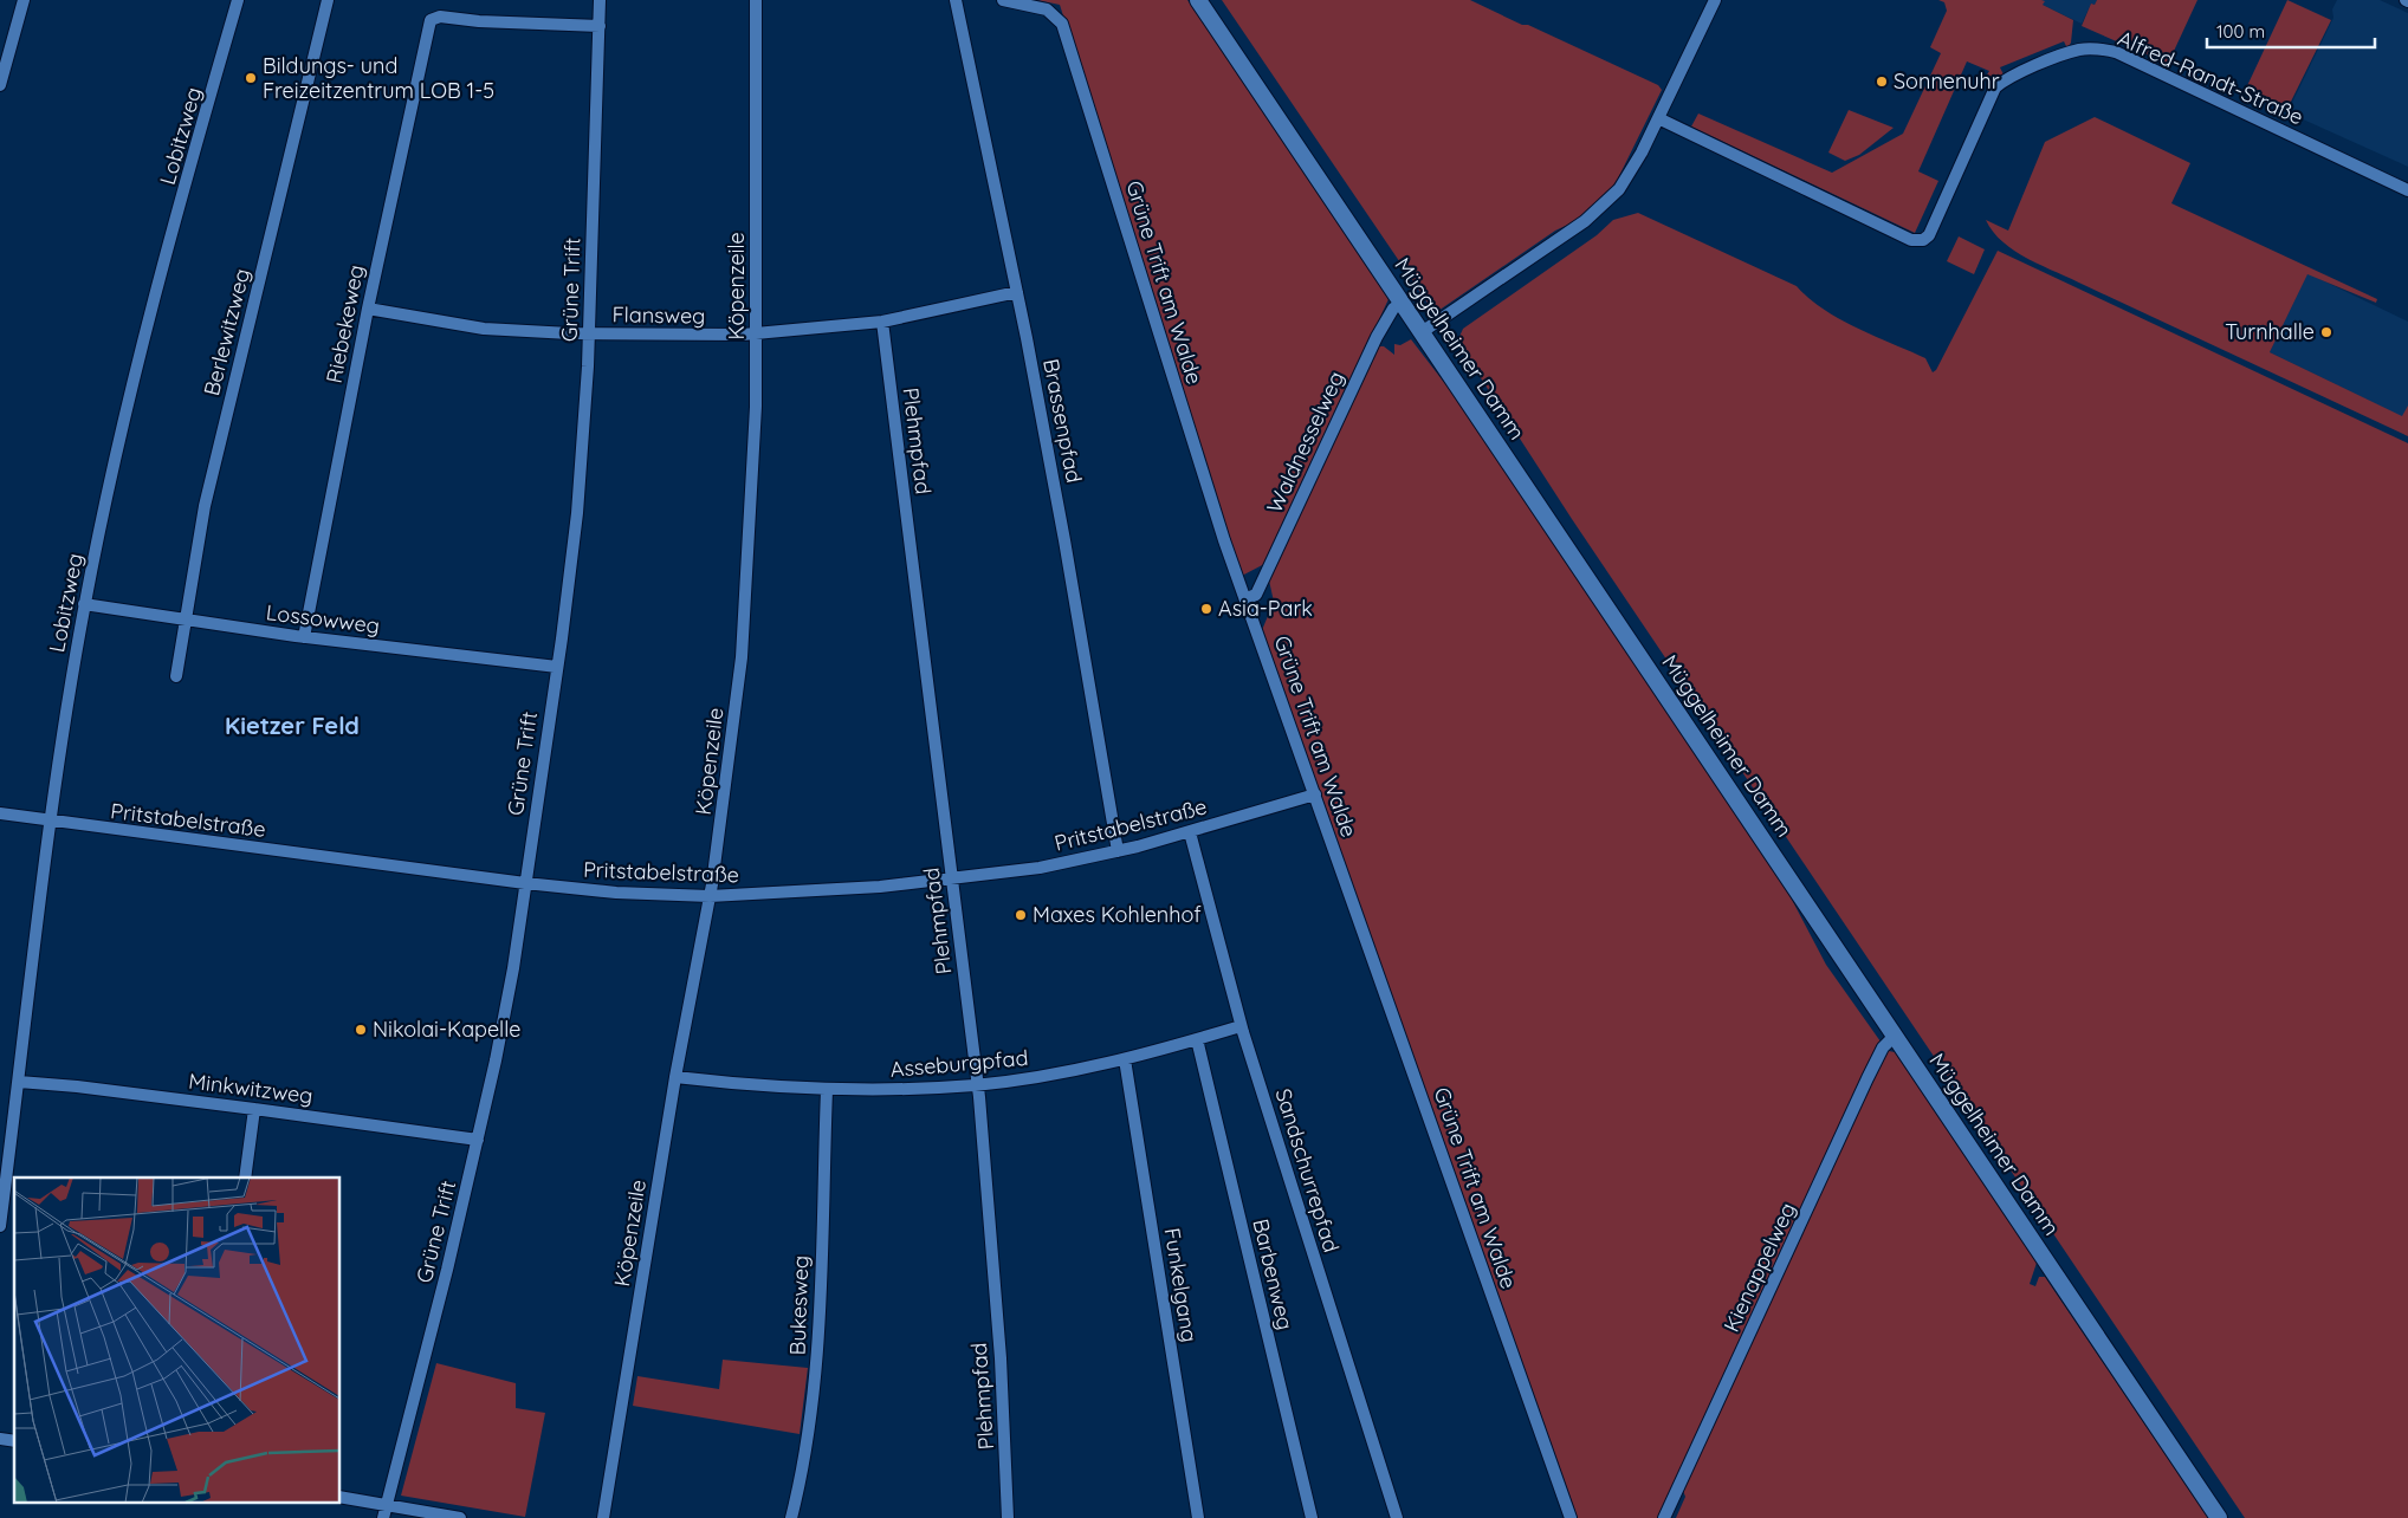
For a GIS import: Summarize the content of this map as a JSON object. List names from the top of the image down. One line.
{"streets":{"main road":["Müggelheimer Damm"],"street":["Alfred-Randt-Straße","Lobitzweg","Grüne Trift am Walde","Köpenzeile","Grüne Trift","Flansweg","Riebekeweg","Berlewitzweg","Brassenpfad","Plehmpfad","Waldnesselweg","Lossowweg","Pritstabelstraße","Asseburgpfad","Minkwitzweg","Sandschurrepfad","Kienappelweg","Barbenweg","Funkelgang","Bukesweg"]},"crossings":[["Lobitzweg","Lossowweg"],["Lobitzweg","Pritstabelstraße"],["Lobitzweg","Minkwitzweg"],["Grüne Trift am Walde","Waldnesselweg"],["Grüne Trift am Walde","Pritstabelstraße"],["Köpenzeile","Flansweg"],["Köpenzeile","Pritstabelstraße"],["Köpenzeile","Asseburgpfad"],["Grüne Trift","Flansweg"],["Grüne Trift","Riebekeweg"],["Grüne Trift","Lossowweg"],["Grüne Trift","Pritstabelstraße"],["Grüne Trift","Minkwitzweg"],["Flansweg","Riebekeweg"],["Flansweg","Brassenpfad"],["Flansweg","Plehmpfad"],["Riebekeweg","Lossowweg"],["Berlewitzweg","Lossowweg"],["Müggelheimer Damm","Waldnesselweg"],["Müggelheimer Damm","Kienappelweg"],["Brassenpfad","Pritstabelstraße"],["Plehmpfad","Pritstabelstraße"],["Plehmpfad","Asseburgpfad"],["Pritstabelstraße","Sandschurrepfad"],["Asseburgpfad","Sandschurrepfad"],["Asseburgpfad","Barbenweg"],["Asseburgpfad","Funkelgang"],["Asseburgpfad","Bukesweg"]],"districts":["Kietzer Feld"],"places":["Bildungs- und Freizeitzentrum LOB 1-5","Sonnenuhr","Turnhalle","Asia-Park","Maxes Kohlenhof","Nikolai-Kapelle"],"scale_bar":"100 m"}
